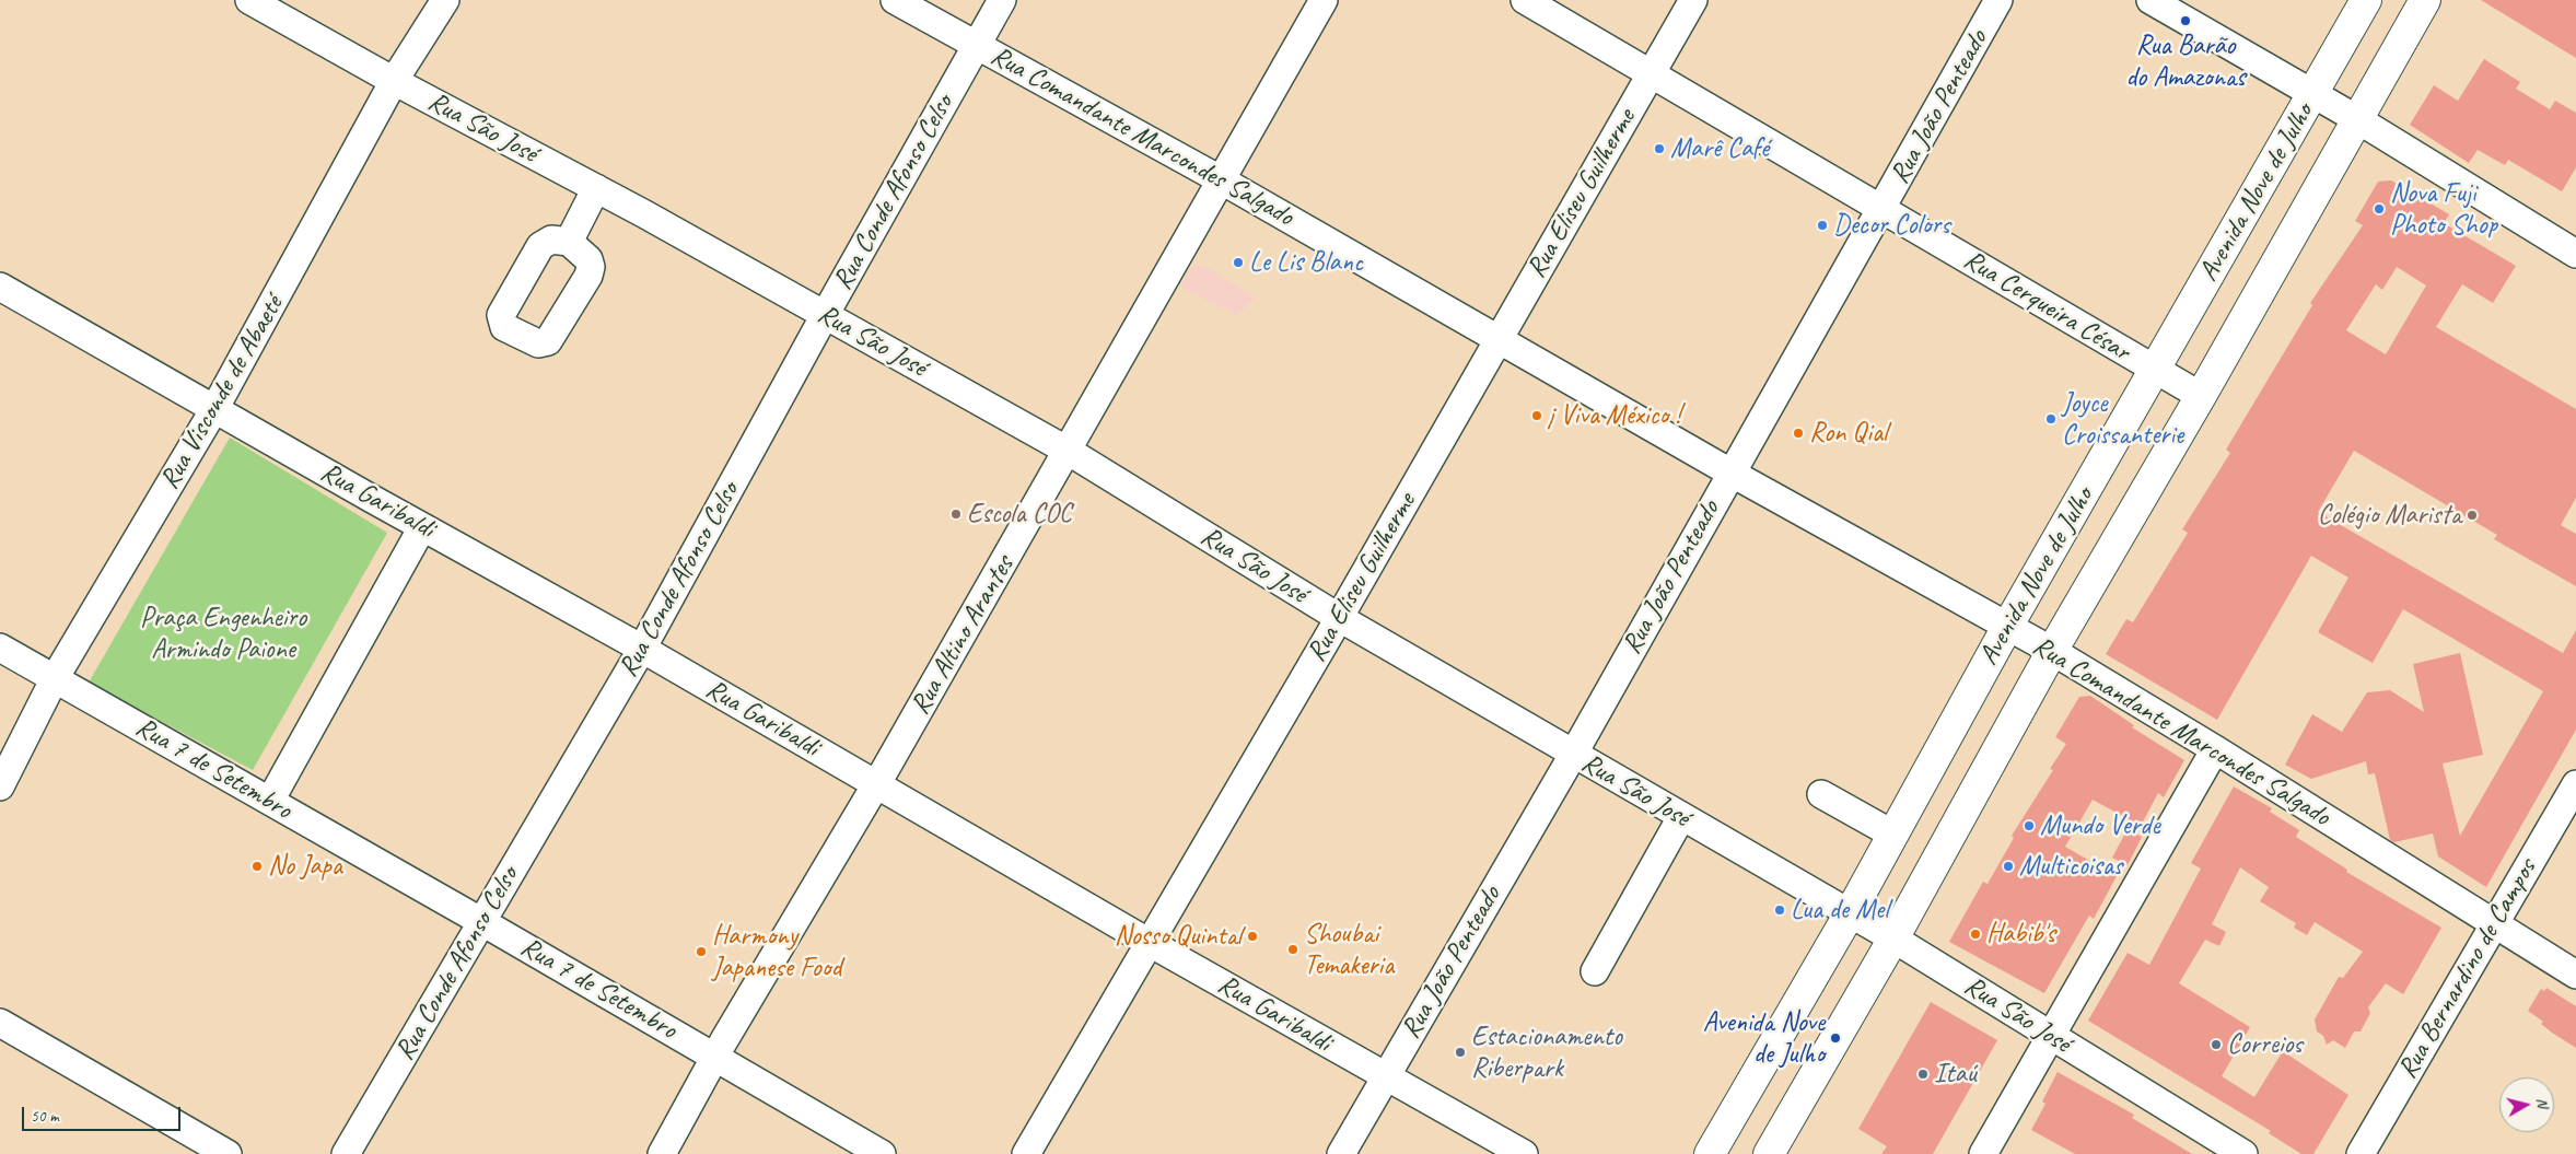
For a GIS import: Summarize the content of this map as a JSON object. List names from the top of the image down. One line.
{"streets":{"main road":["Avenida Nove de Julho"],"street":["Rua João Penteado","Rua São José","Rua Comandante Marcondes Salgado","Rua Conde Afonso Celso","Rua Eliseu Guilherme","Rua Cerqueira César","Rua Visconde de Abaeté","Rua Garibaldi","Rua Altino Arantes","Rua 7 de Setembro","Rua Bernardino de Campos"]},"crossings":[["Rua João Penteado","Rua São José"],["Rua João Penteado","Rua Comandante Marcondes Salgado"],["Rua João Penteado","Rua Cerqueira César"],["Rua João Penteado","Rua Garibaldi"],["Rua São José","Rua Conde Afonso Celso"],["Rua São José","Avenida Nove de Julho"],["Rua São José","Rua Eliseu Guilherme"],["Rua São José","Rua Visconde de Abaeté"],["Rua São José","Rua Altino Arantes"],["Rua Comandante Marcondes Salgado","Rua Conde Afonso Celso"],["Rua Comandante Marcondes Salgado","Avenida Nove de Julho"],["Rua Comandante Marcondes Salgado","Rua Eliseu Guilherme"],["Rua Comandante Marcondes Salgado","Rua Altino Arantes"],["Rua Comandante Marcondes Salgado","Rua Bernardino de Campos"],["Rua Conde Afonso Celso","Rua Garibaldi"],["Rua Conde Afonso Celso","Rua 7 de Setembro"],["Avenida Nove de Julho","Rua Cerqueira César"],["Rua Eliseu Guilherme","Rua Cerqueira César"],["Rua Eliseu Guilherme","Rua Garibaldi"],["Rua Visconde de Abaeté","Rua Garibaldi"],["Rua Visconde de Abaeté","Rua 7 de Setembro"],["Rua Garibaldi","Rua Altino Arantes"],["Rua Altino Arantes","Rua 7 de Setembro"]],"parks":["Praça Engenheiro Armindo Paione"],"places":["Rua Barão do Amazonas","Marê Café","Nova Fuji Photo Shop","Decor Colors","Le Lis Blanc","¡ Viva México !","Joyce Croissanterie","Ron Qial","Escola COC","Colégio Marista","Mundo Verde","No Japa","Multicoisas","Lua de Mel","Habib's","Nosso Quintal","Shoubai Temakeria","Harmony Japanese Food","Avenida Nove de Julho","Correios","Estacionamento Riberpark","Itaú"],"scale_bar":"50 m","north":"right"}
